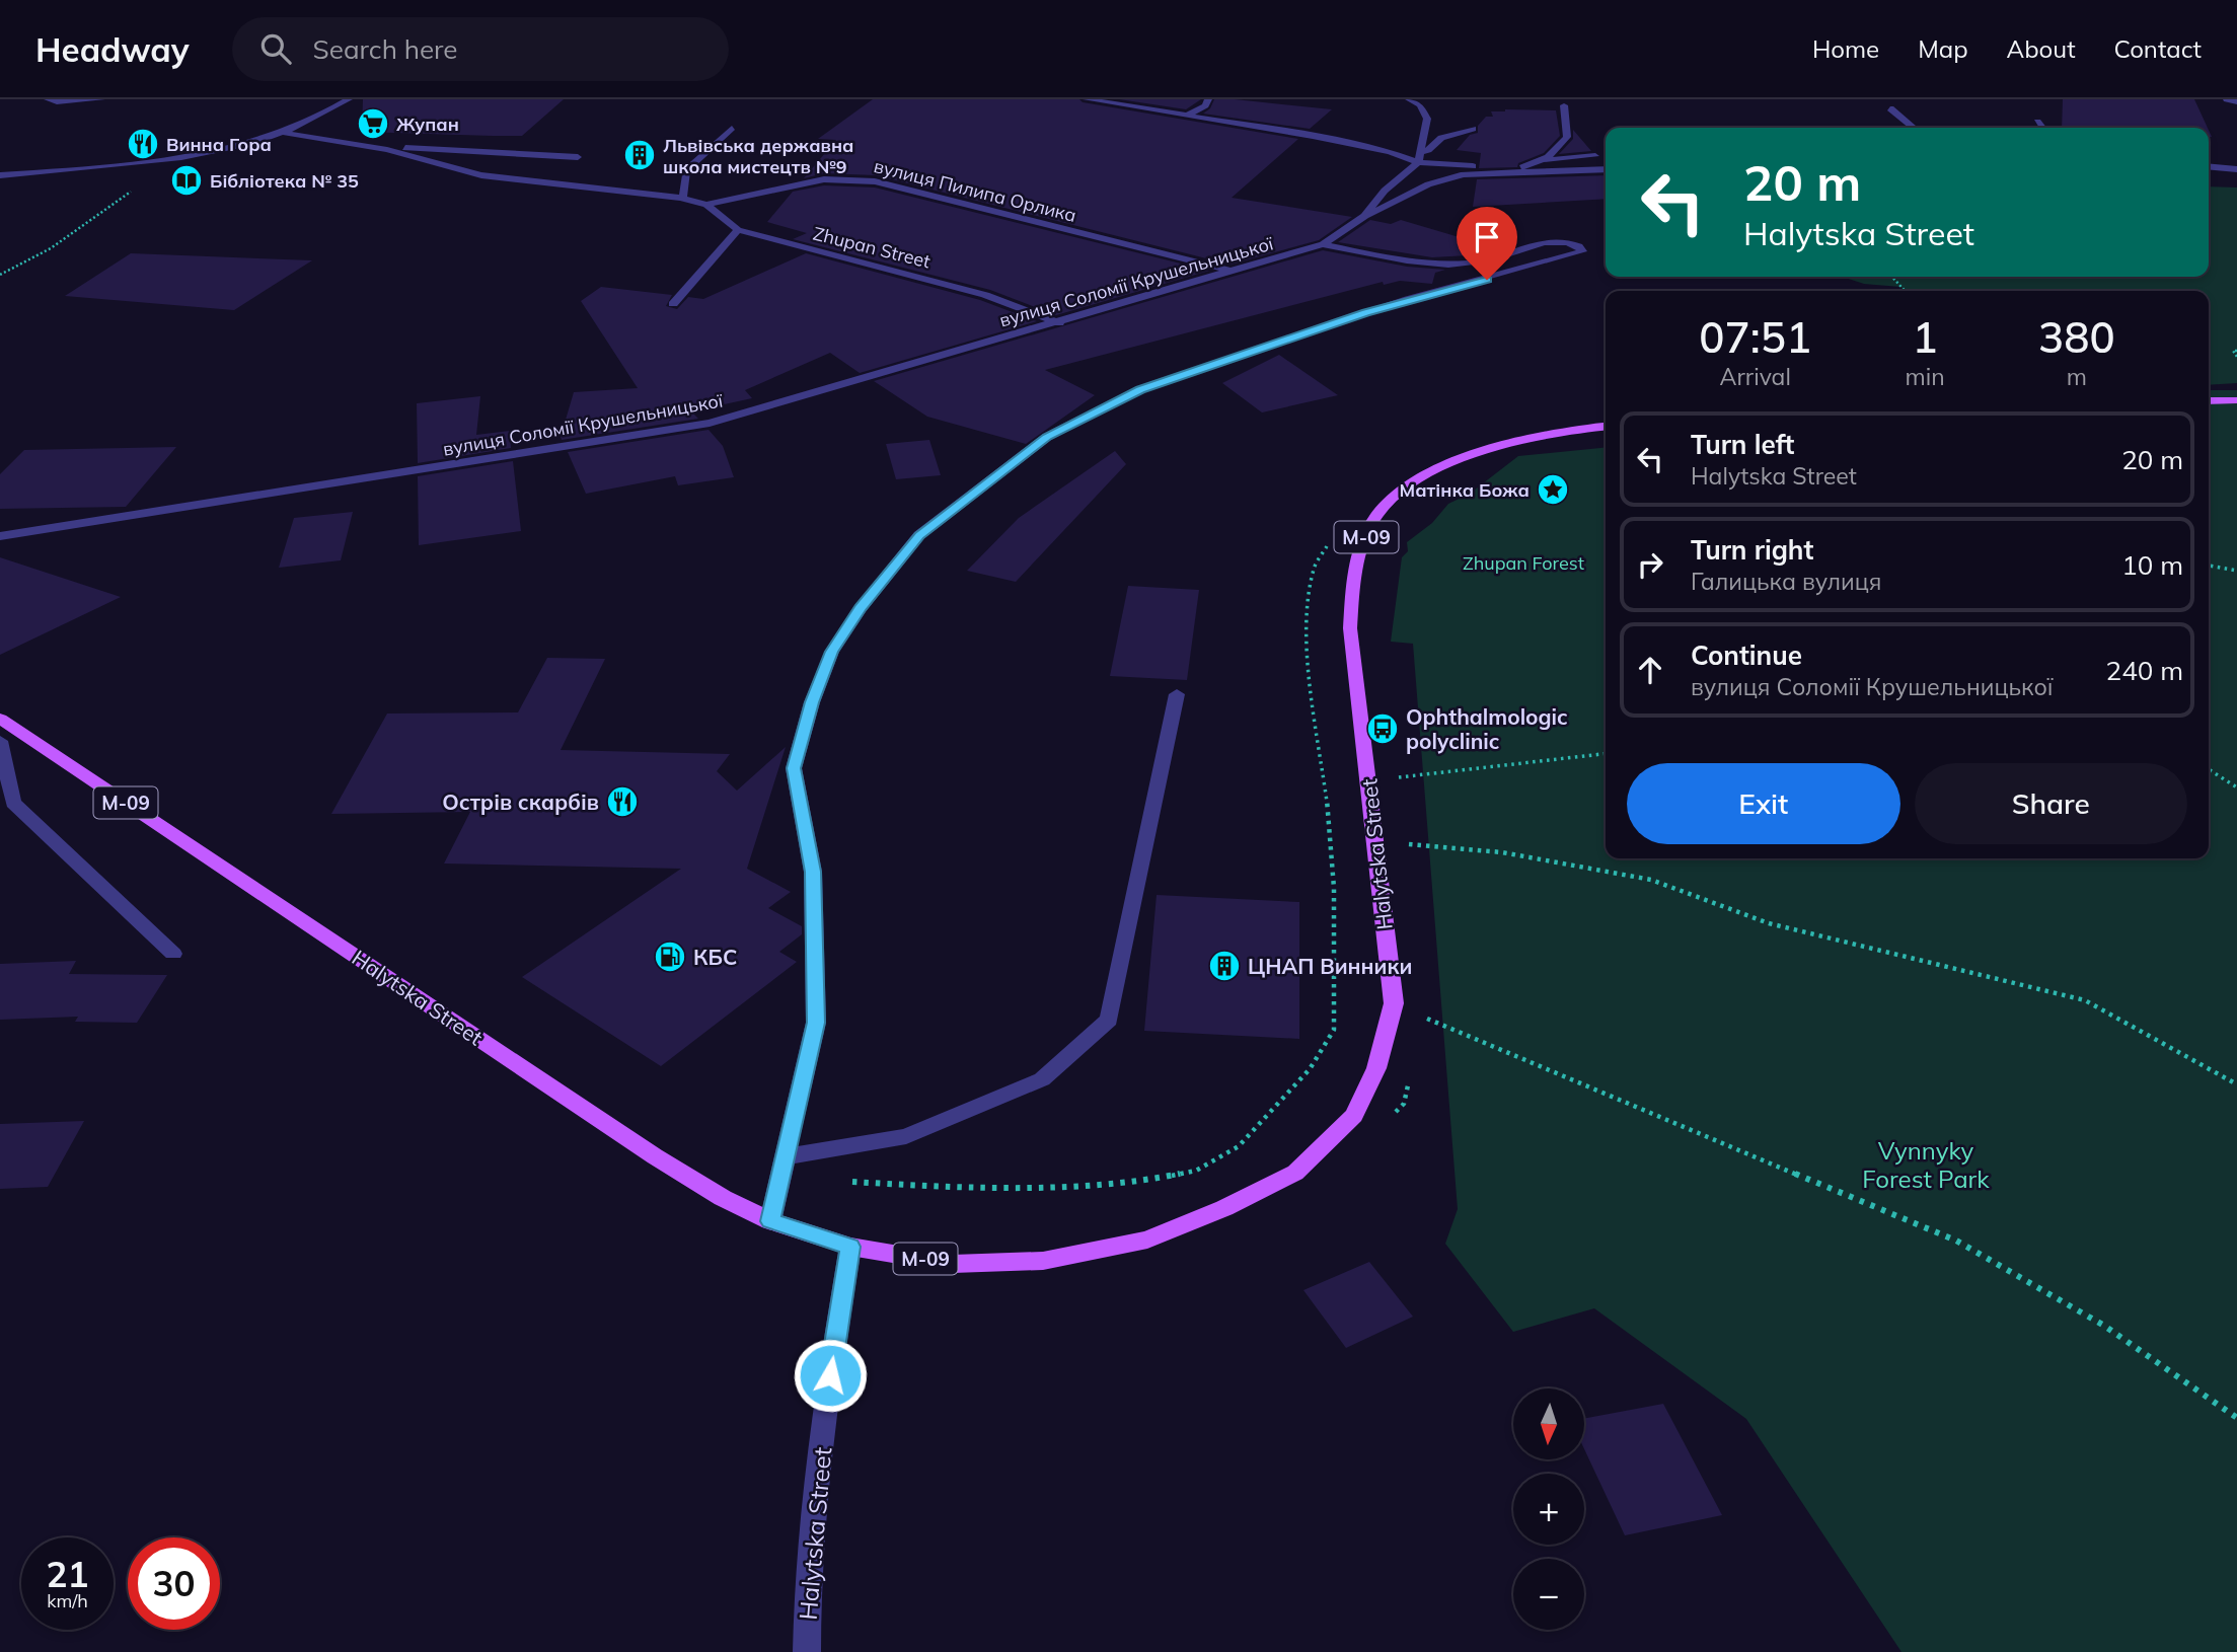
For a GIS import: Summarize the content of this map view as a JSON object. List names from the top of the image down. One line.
{"streets":{"main road":["М-09","Halytska Street"],"street":["вулиця Пилипа Орлика","Zhupan Street","вулиця Соломії Крушельницької"]},"crossings":[["вулиця Пилипа Орлика","Zhupan Street"],["вулиця Пилипа Орлика","вулиця Соломії Крушельницької"],["Zhupan Street","вулиця Соломії Крушельницької"]],"parks":["Zhupan Forest","Vynnyky Forest Park"],"places":{"supermarket":["Жупан"],"restaurant":["Винна Гора","Острів скарбів"],"building":["Львівська державна школа мистецтв №9","ЦНАП Винники"],"library":["Бібліотека № 35"],"place":["Матінка Божа"],"bus stop":["Ophthalmologic polyclinic"],"fuel station":["КБС"]},"north":"bottom","page":{"header":"Headway","search":"Search here","nav":["Home","Map","About","Contact"],"turn":["20 m","Halytska Street"],"eta":["07:51","Arrival","1","min","380","m"],"list":[{"name":"Turn left","note":"Halytska Street","value":"20 m"},{"name":"Turn right","note":"Галицька вулиця","value":"10 m"},{"name":"Continue","note":"вулиця Соломії Крушельницької","value":"240 m"}],"buttons":["Exit","Share"],"map_buttons":["+","−"],"speed":"21 km/h","limit":"30"}}
